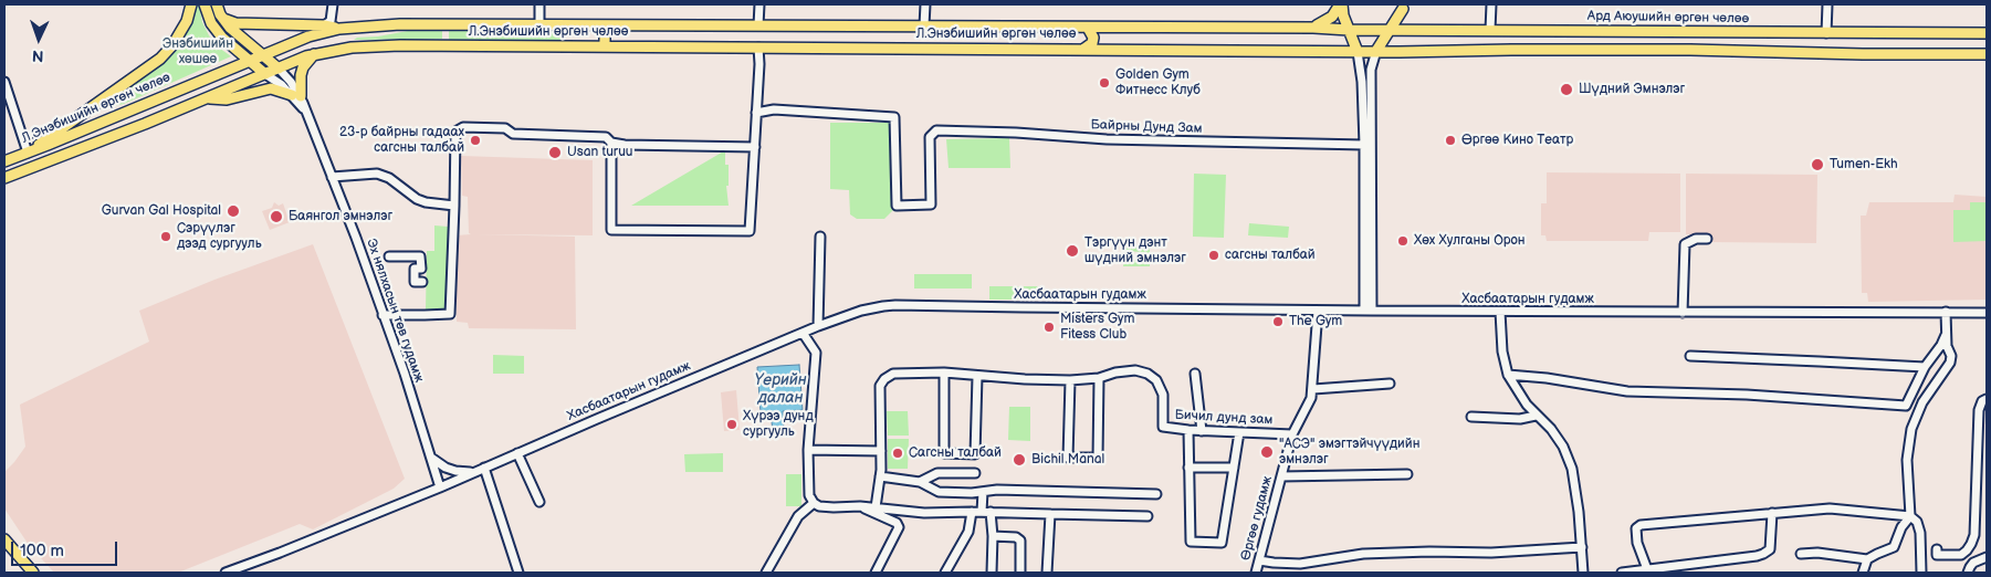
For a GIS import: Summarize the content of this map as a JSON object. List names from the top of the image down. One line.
{"streets":{"main road":["Ард Аюушийн өргөн чөлөө","Л.Энэбишийн өргөн чөлөө"],"street":["Байрны Дунд Зам","Хасбаатарын гудамж","Эх нялхасын төв гудамж","Бичил дунд зам","Өргөө гудамж"]},"crossings":[["Ард Аюушийн өргөн чөлөө","Л.Энэбишийн өргөн чөлөө"],["Хасбаатарын гудамж","Эх нялхасын төв гудамж"],["Хасбаатарын гудамж","Өргөө гудамж"],["Бичил дунд зам","Өргөө гудамж"]],"water":["Үерийн далан"],"parks":["Энэбишийн хөшөө"],"places":["Golden Gym Фитнесс Клуб","Шүдний Эмнэлэг","23-р байрны гадаах сагсны талбай","Өргөө Кино Театр","Usan turuu","Tumen-Ekh","Gurvan Gal Hospital","Баянгол эмнэлэг","Сэрүүлэг дээд сургууль","Хөх Хулганы Орон","Тэргүүн дэнт шүдний эмнэлэг","сагсны талбай","The Gym","Misters Gym Fitess Club","Хүрээ дунд сургууль","\"АСЭ\" эмэгтэйчүүдийн эмнэлэг","Сагсны талбай","Bichil Manal"],"scale_bar":"100 m","north":"bottom"}
